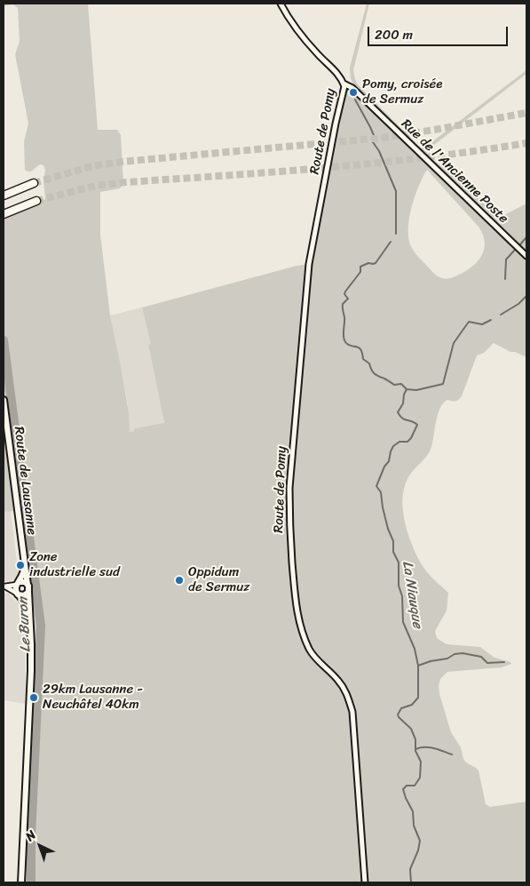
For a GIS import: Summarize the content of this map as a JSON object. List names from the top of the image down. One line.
{"streets":{"main road":["Route de Lausanne"],"street":["Route de Pomy","Rue de l'Ancienne Poste"]},"crossings":[["Route de Pomy","Rue de l'Ancienne Poste"]],"water":["La Niauque","Le Buron"],"places":["Pomy, croisée de Sermuz","Zone industrielle sud","Oppidum de Sermuz","29km Lausanne - Neuchâtel 40km"],"scale_bar":"200 m","north":"top left"}
